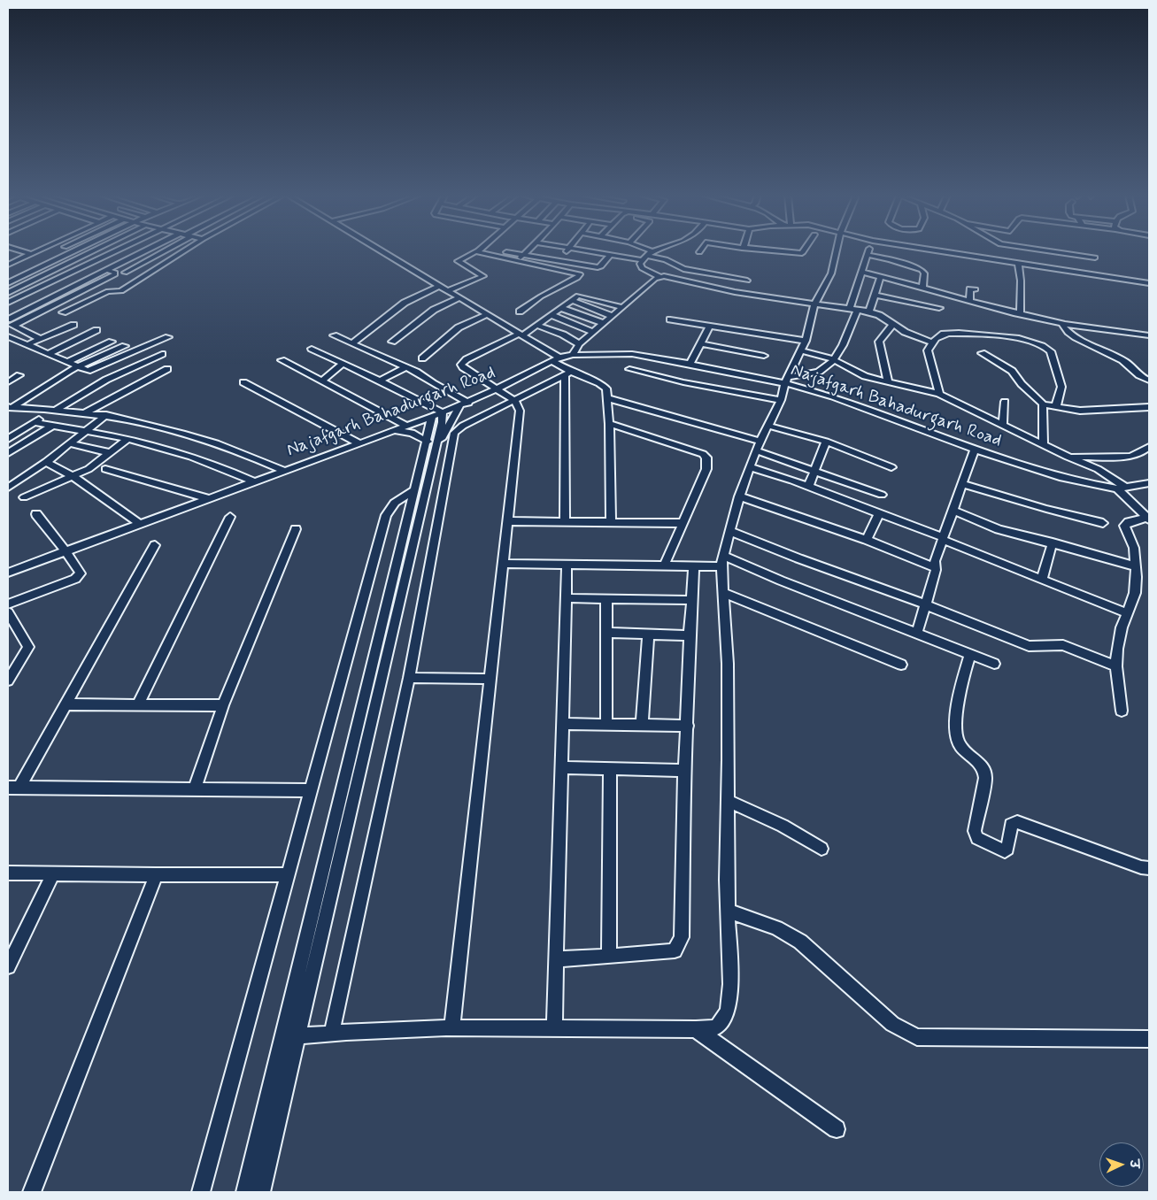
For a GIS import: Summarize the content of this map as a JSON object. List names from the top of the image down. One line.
{"streets":{"street":["Najafgarh Bahadurgarh Road"]},"north":"right"}
